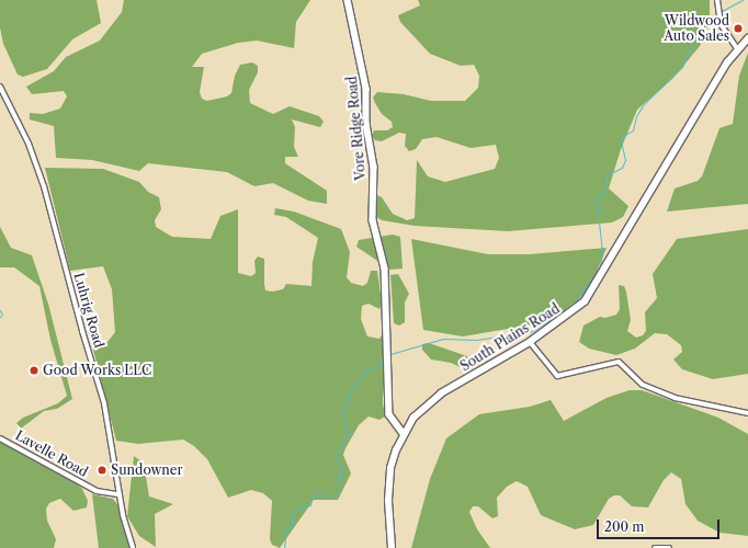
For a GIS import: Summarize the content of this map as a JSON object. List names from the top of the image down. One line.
{"streets":{"main road":["Vore Ridge Road","South Plains Road"],"street":["Luhrig Road","Lavelle Road"]},"crossings":[["Vore Ridge Road","South Plains Road"],["Luhrig Road","Lavelle Road"]],"places":["Wildwood Auto Sales","Good Works LLC","Sundowner"],"scale_bar":"200 m"}
